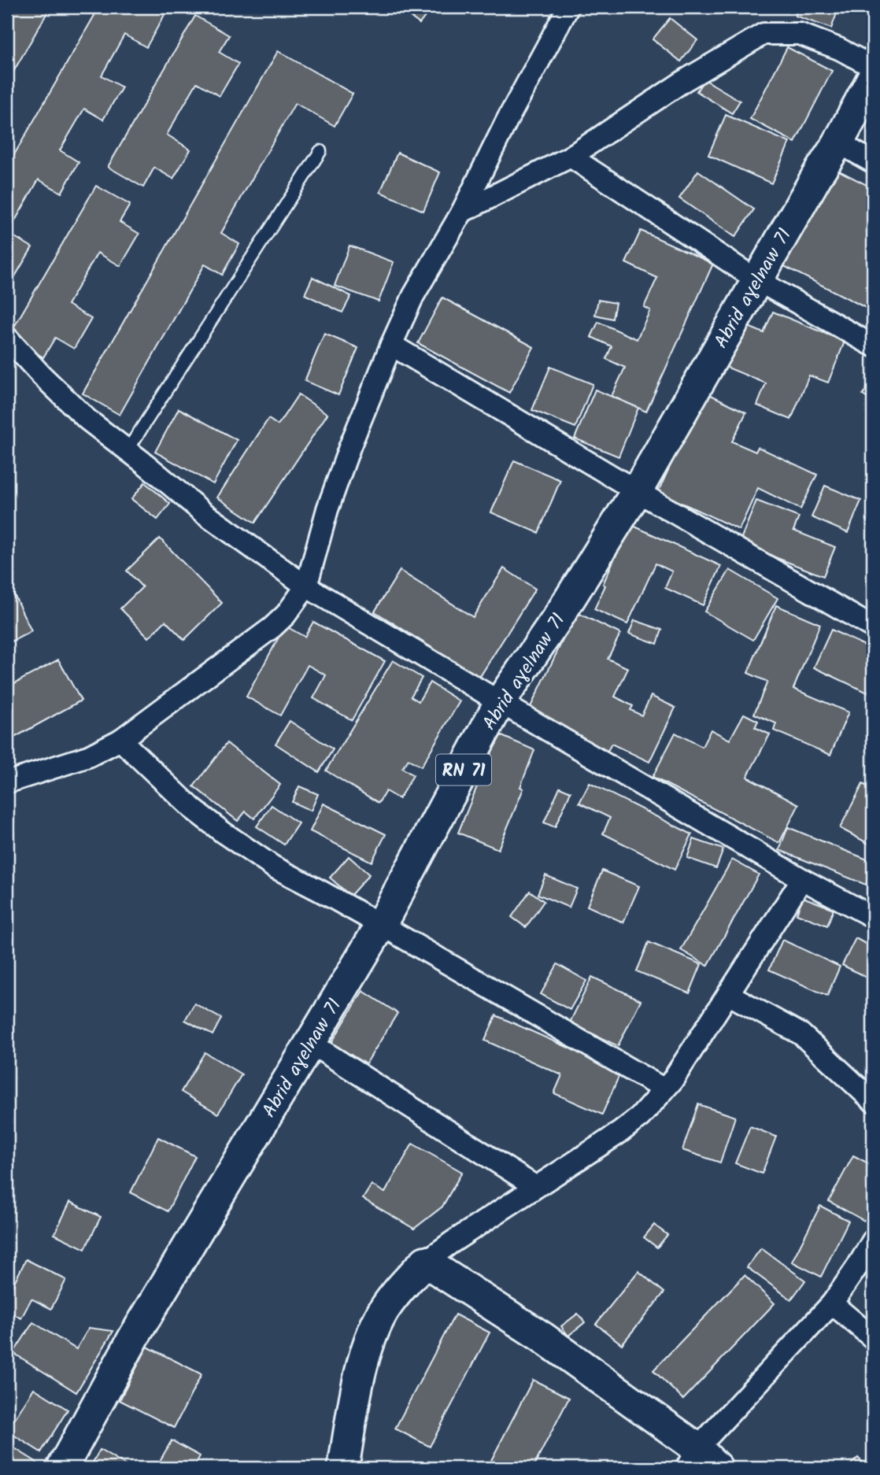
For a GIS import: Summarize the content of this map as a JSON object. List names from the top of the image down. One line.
{"streets":{"main road":["Abrid aɣelnaw 71","RN 71"]}}
